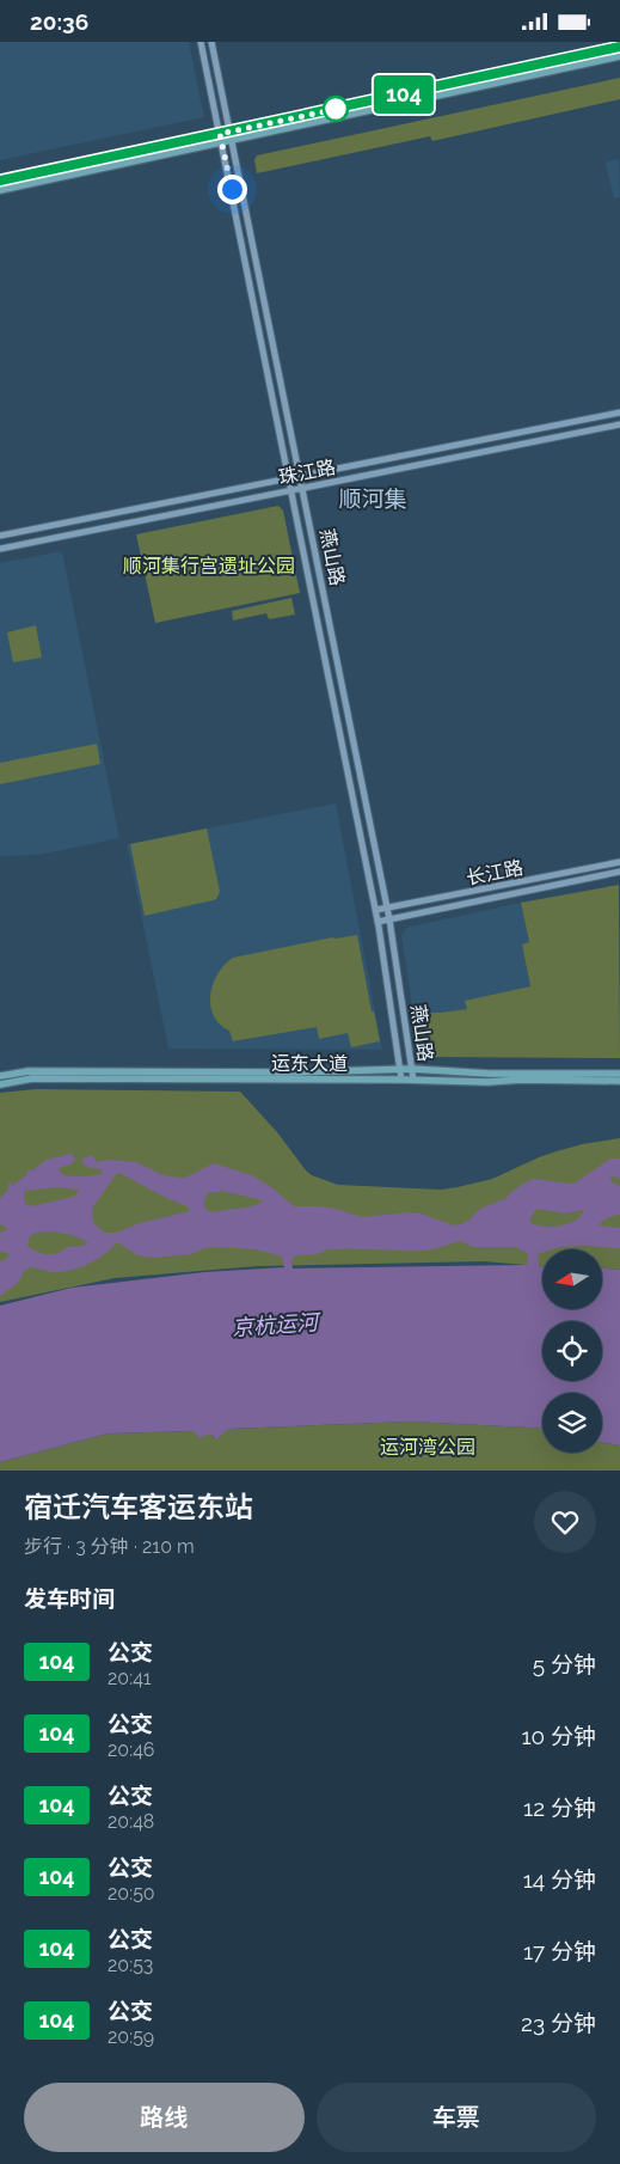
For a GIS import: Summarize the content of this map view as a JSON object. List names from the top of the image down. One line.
{"streets":{"main road":["运东大道"],"street":["珠江路","燕山路","长江路"]},"crossings":[["珠江路","燕山路"],["燕山路","长江路"],["燕山路","运东大道"]],"districts":["顺河集"],"water":["京杭运河"],"parks":["顺河集行宫遗址公园","运河湾公园"],"lines":["bus line 104"],"north":"left","page":{"status":"20:36","on_map":"104","heading":[["宿迁汽车客运东站","步行 · 3 分钟 · 210 m"],"发车时间"],"list":[{"mark":"104","name":"公交","note":"20:41","value":"5 分钟"},{"mark":"104","name":"公交","note":"20:46","value":"10 分钟"},{"mark":"104","name":"公交","note":"20:48","value":"12 分钟"},{"mark":"104","name":"公交","note":"20:50","value":"14 分钟"},{"mark":"104","name":"公交","note":"20:53","value":"17 分钟"},{"mark":"104","name":"公交","note":"20:59","value":"23 分钟"}],"buttons":["路线","车票"]}}
